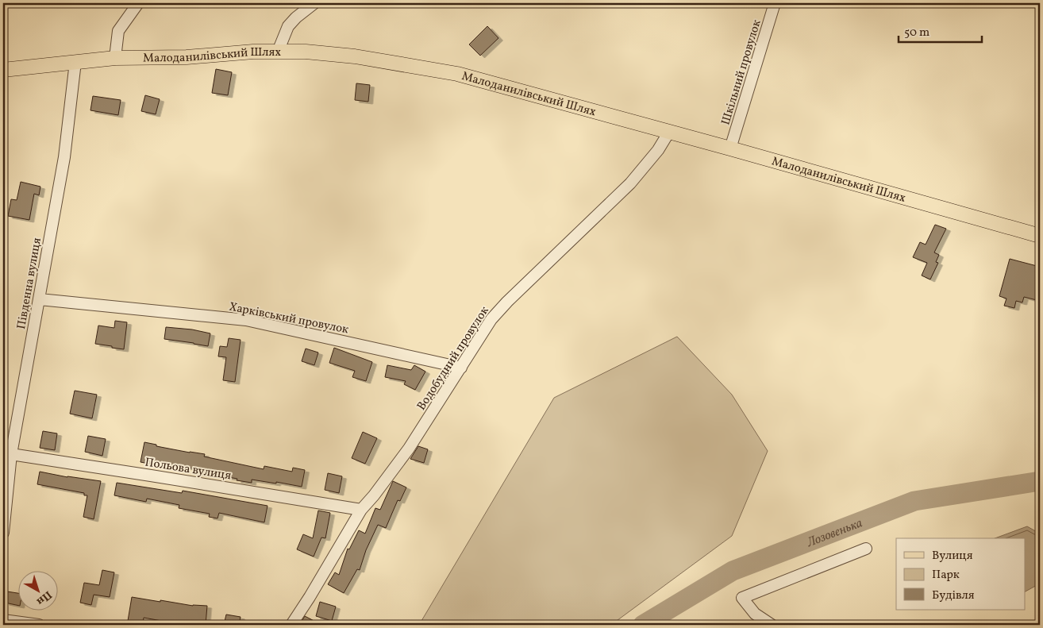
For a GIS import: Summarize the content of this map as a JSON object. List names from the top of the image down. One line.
{"streets":{"main road":["Малоданилівський Шлях"],"street":["Шкільний провулок","Південна вулиця","Харківський провулок","Водобудний провулок","Польова вулиця"]},"crossings":[["Малоданилівський Шлях","Шкільний провулок"],["Малоданилівський Шлях","Південна вулиця"],["Малоданилівський Шлях","Водобудний провулок"],["Південна вулиця","Харківський провулок"],["Південна вулиця","Польова вулиця"],["Харківський провулок","Водобудний провулок"],["Водобудний провулок","Польова вулиця"]],"water":["Лозовенька"],"legend":["Вулиця","Парк","Будівля"],"scale_bar":"50 m","north":"bottom right"}
